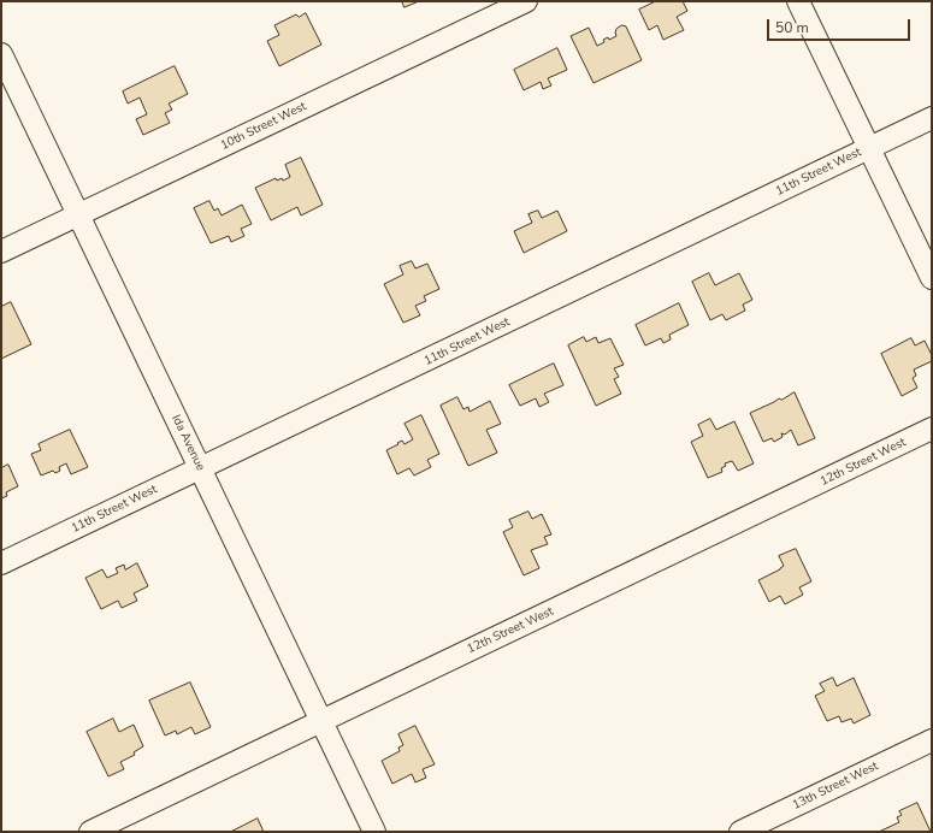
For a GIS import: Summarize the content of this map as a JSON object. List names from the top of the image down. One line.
{"streets":{"street":["10th Street West","11th Street West","Ida Avenue","12th Street West","13th Street West"]},"crossings":[["10th Street West","Ida Avenue"],["11th Street West","Ida Avenue"],["Ida Avenue","12th Street West"]],"scale_bar":"50 m"}
